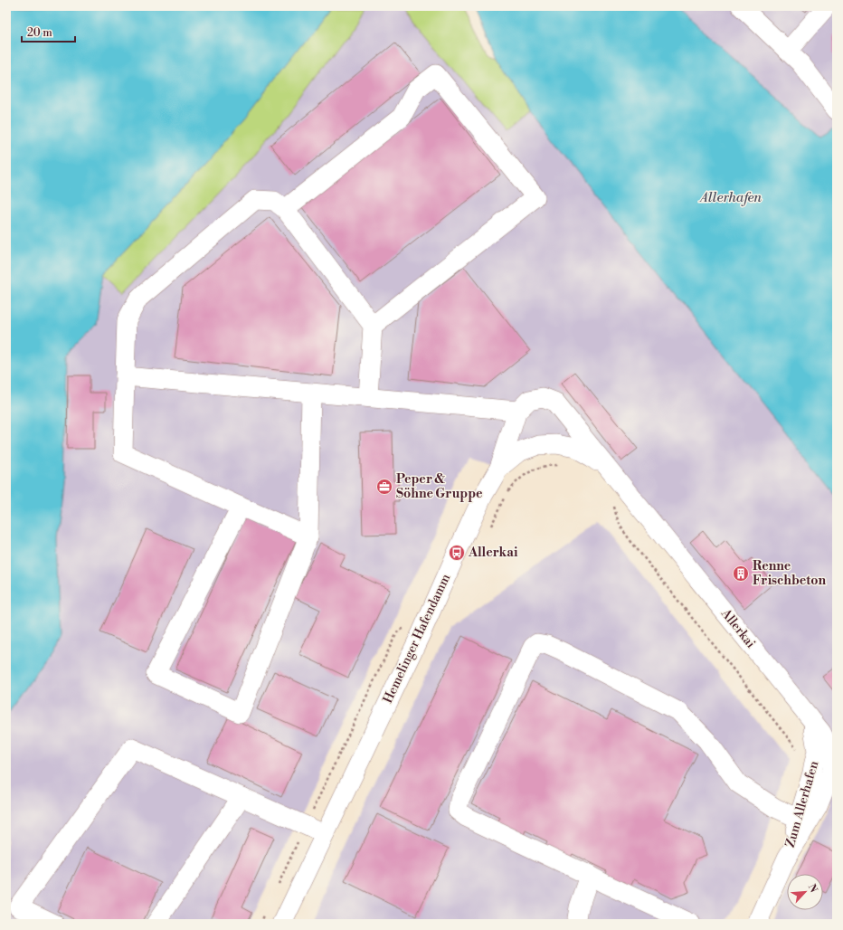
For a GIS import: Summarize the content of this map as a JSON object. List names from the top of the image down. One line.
{"streets":{"street":["Allerkai","Hemelinger Hafendamm","Zum Allerhafen"]},"crossings":[["Allerkai","Hemelinger Hafendamm"],["Allerkai","Zum Allerhafen"]],"water":["Allerhafen"],"places":{"office":["Peper & Söhne Gruppe"],"bus stop":["Allerkai"],"building":["Renne Frischbeton"]},"scale_bar":"20 m","north":"top right"}
